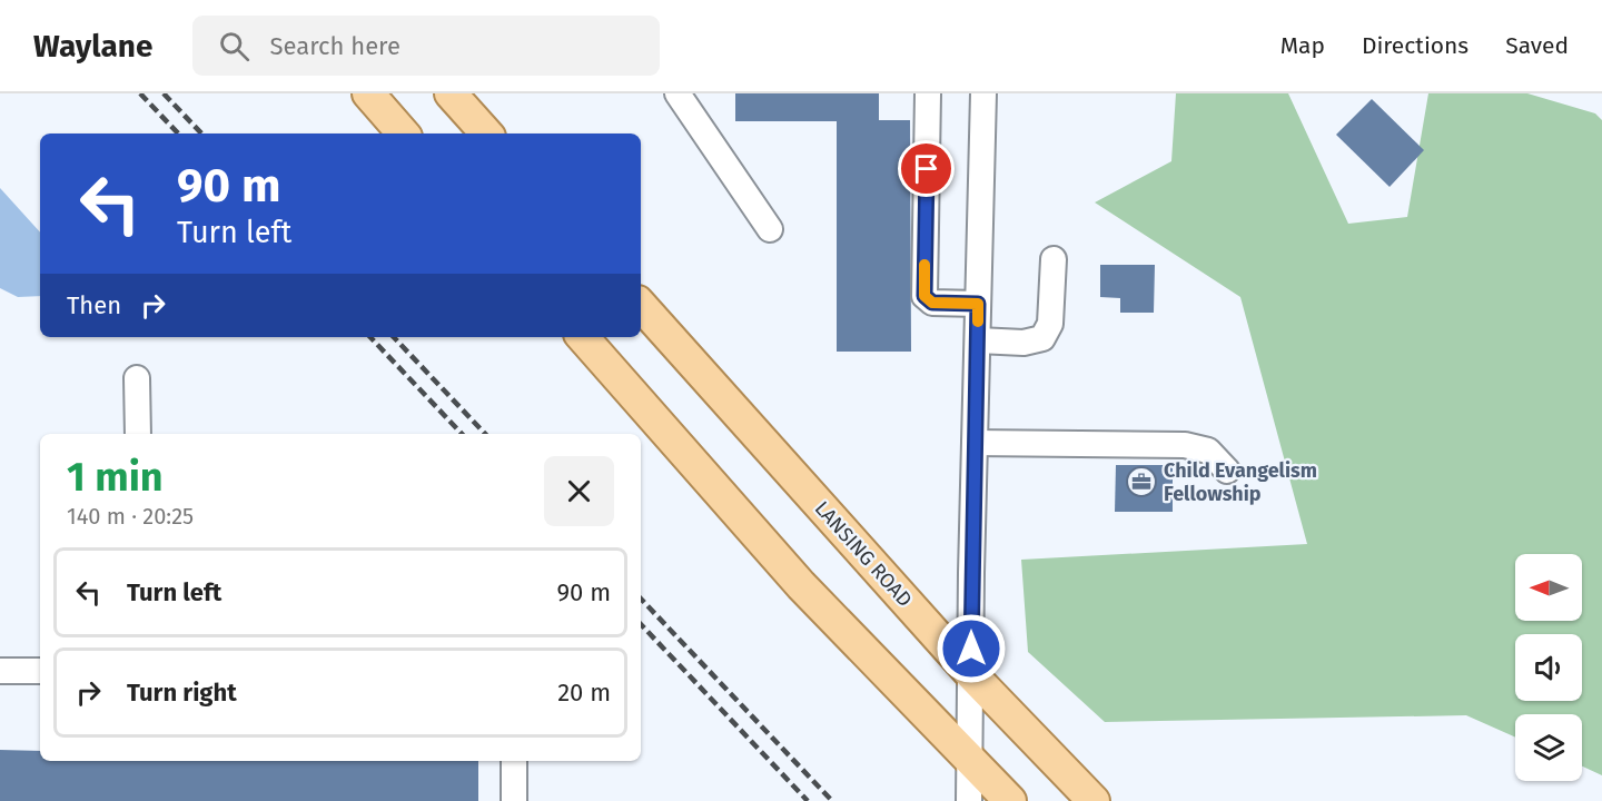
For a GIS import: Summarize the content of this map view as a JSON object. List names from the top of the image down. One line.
{"streets":{"main road":["LANSING ROAD"]},"places":{"office":["Child Evangelism Fellowship"]},"north":"left","page":{"header":"Waylane","search":"Search here","nav":["Map","Directions","Saved"],"turn":["90 m","Turn left"],"then":"Then","heading":["1 min","140 m · 20:25"],"list":[{"name":"Turn left","value":"90 m"},{"name":"Turn right","value":"20 m"}]}}
